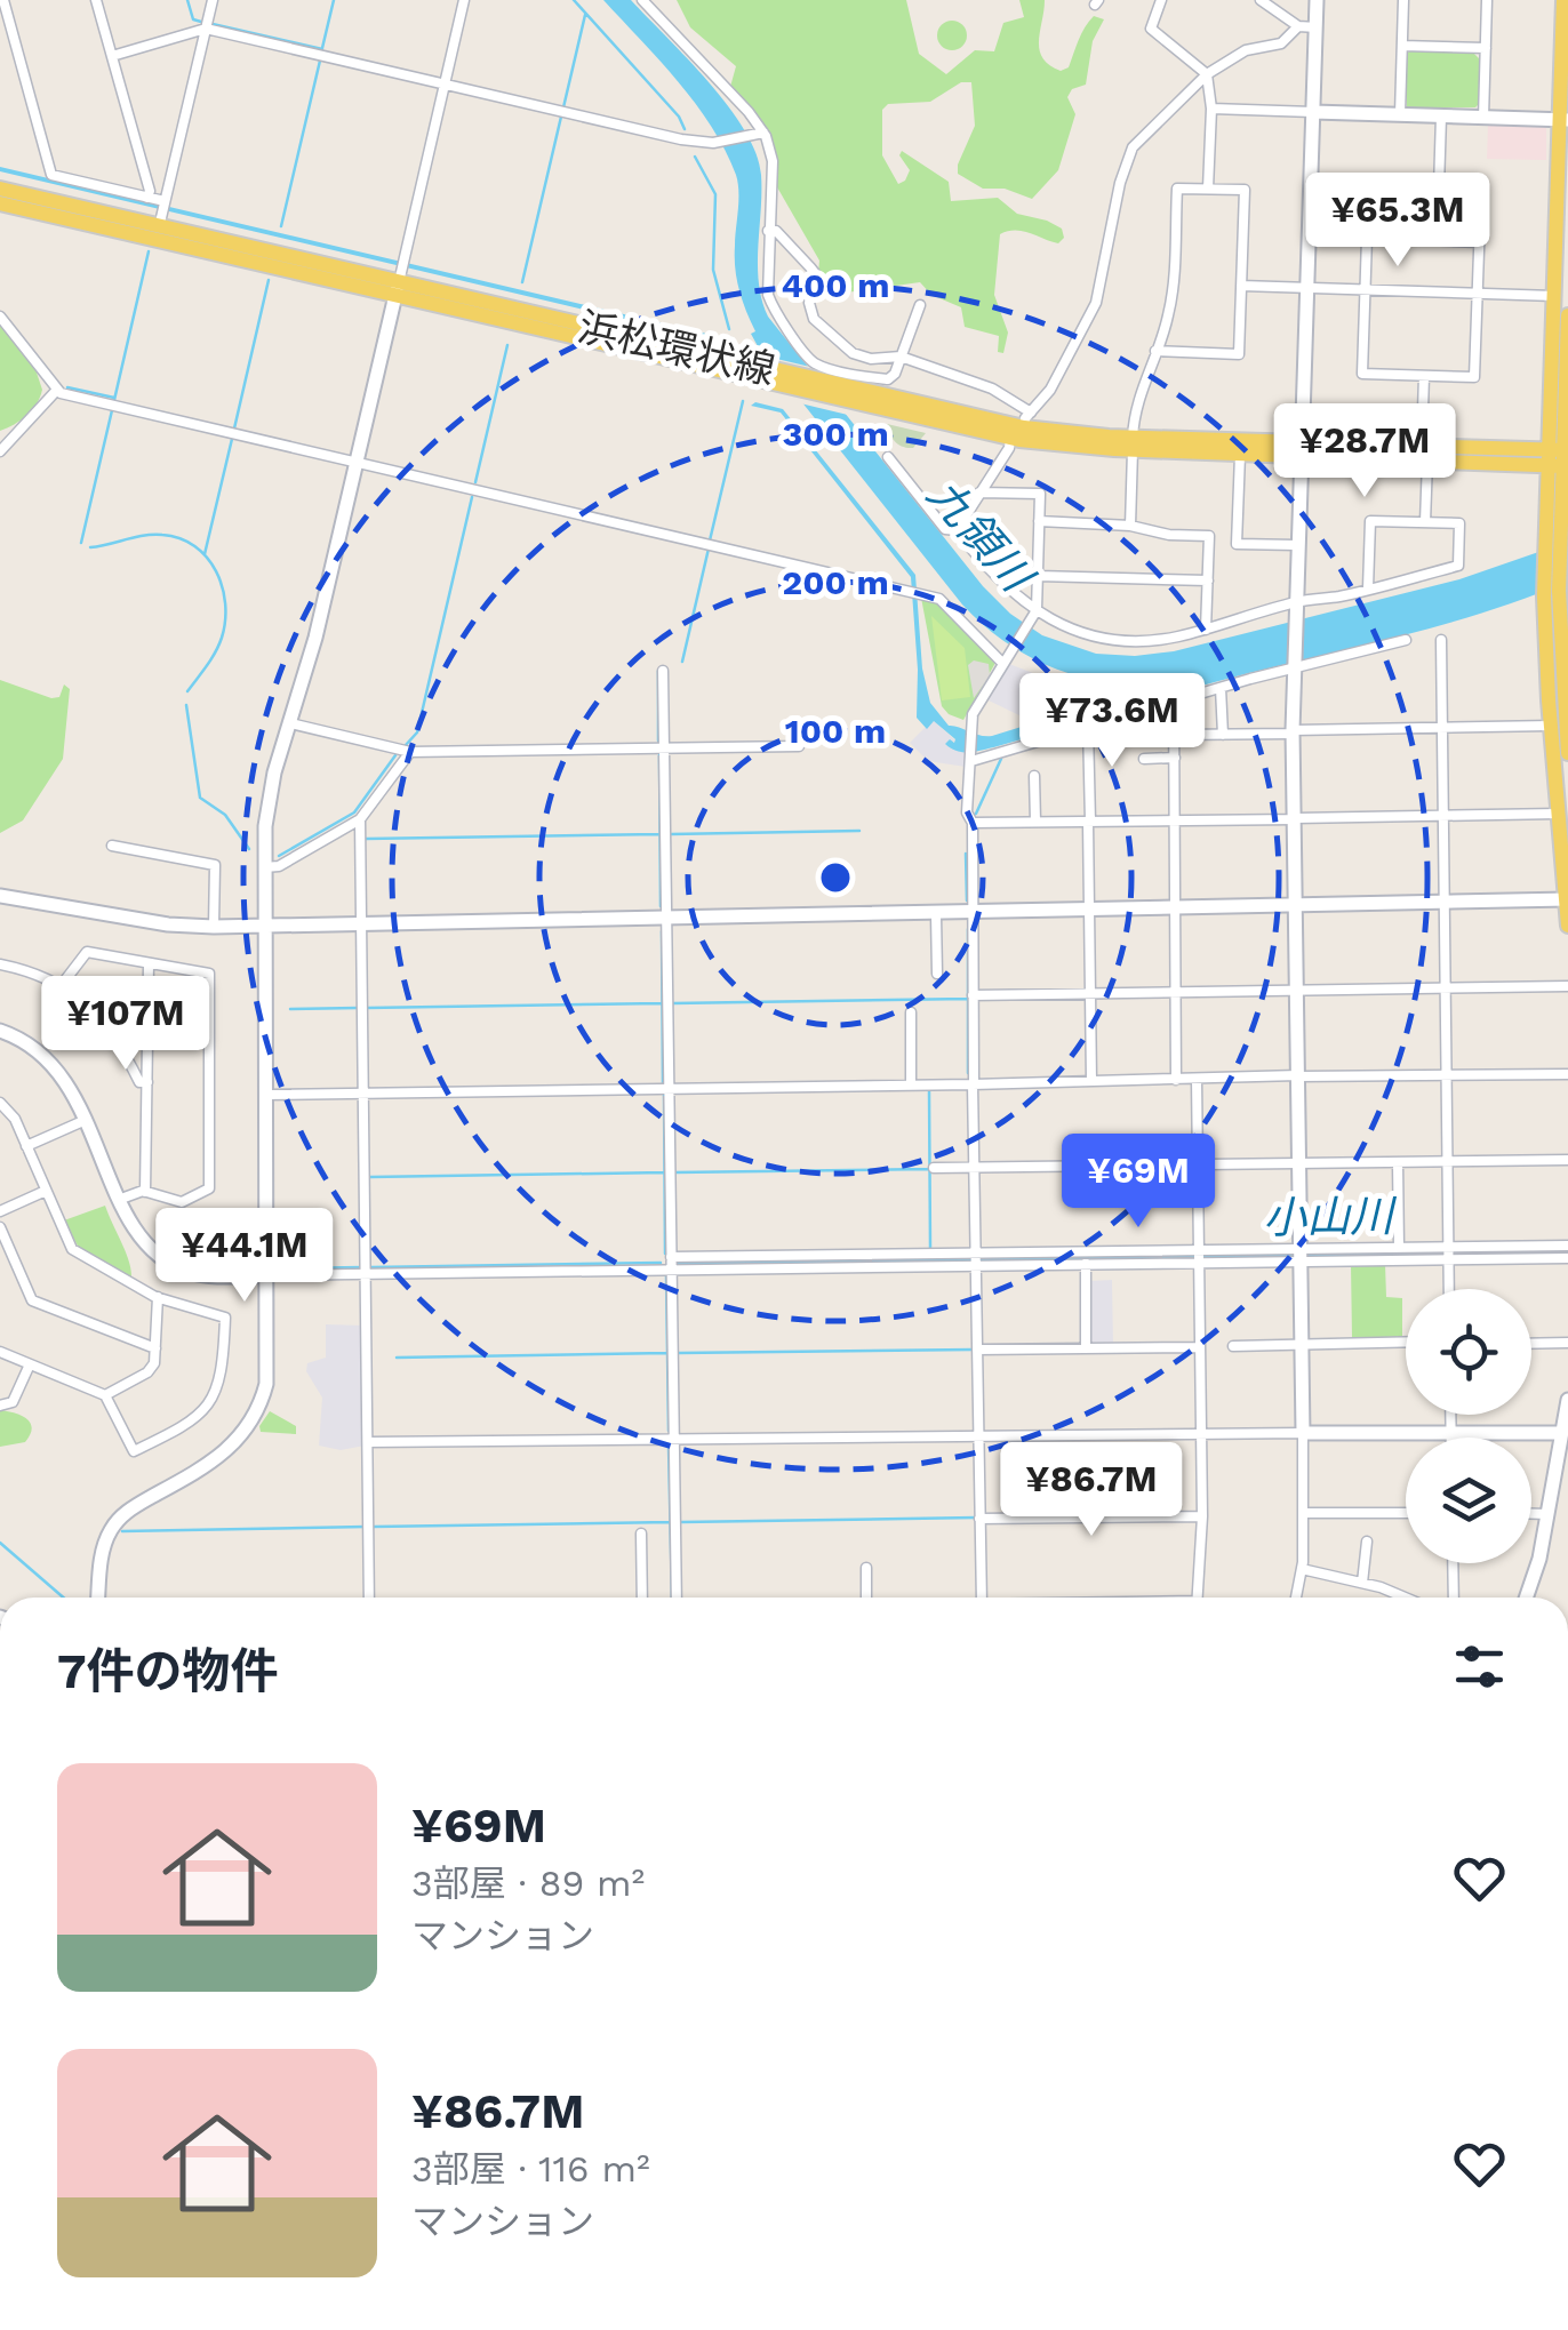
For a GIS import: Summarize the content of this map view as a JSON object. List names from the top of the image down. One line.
{"streets":{"main road":["浜松環状線"]},"water":["九領川","小山川"],"page":{"price":["¥65.3M","¥28.7M","¥73.6M","¥107M","¥69M","¥44.1M","¥86.7M"],"heading":"7件の物件","list":[{"name":"¥69M","note":"3部屋 · 89 m² · マンション"},{"name":"¥86.7M","note":"3部屋 · 116 m² · マンション"}]},"rings":["400 m","300 m","200 m","100 m"]}
